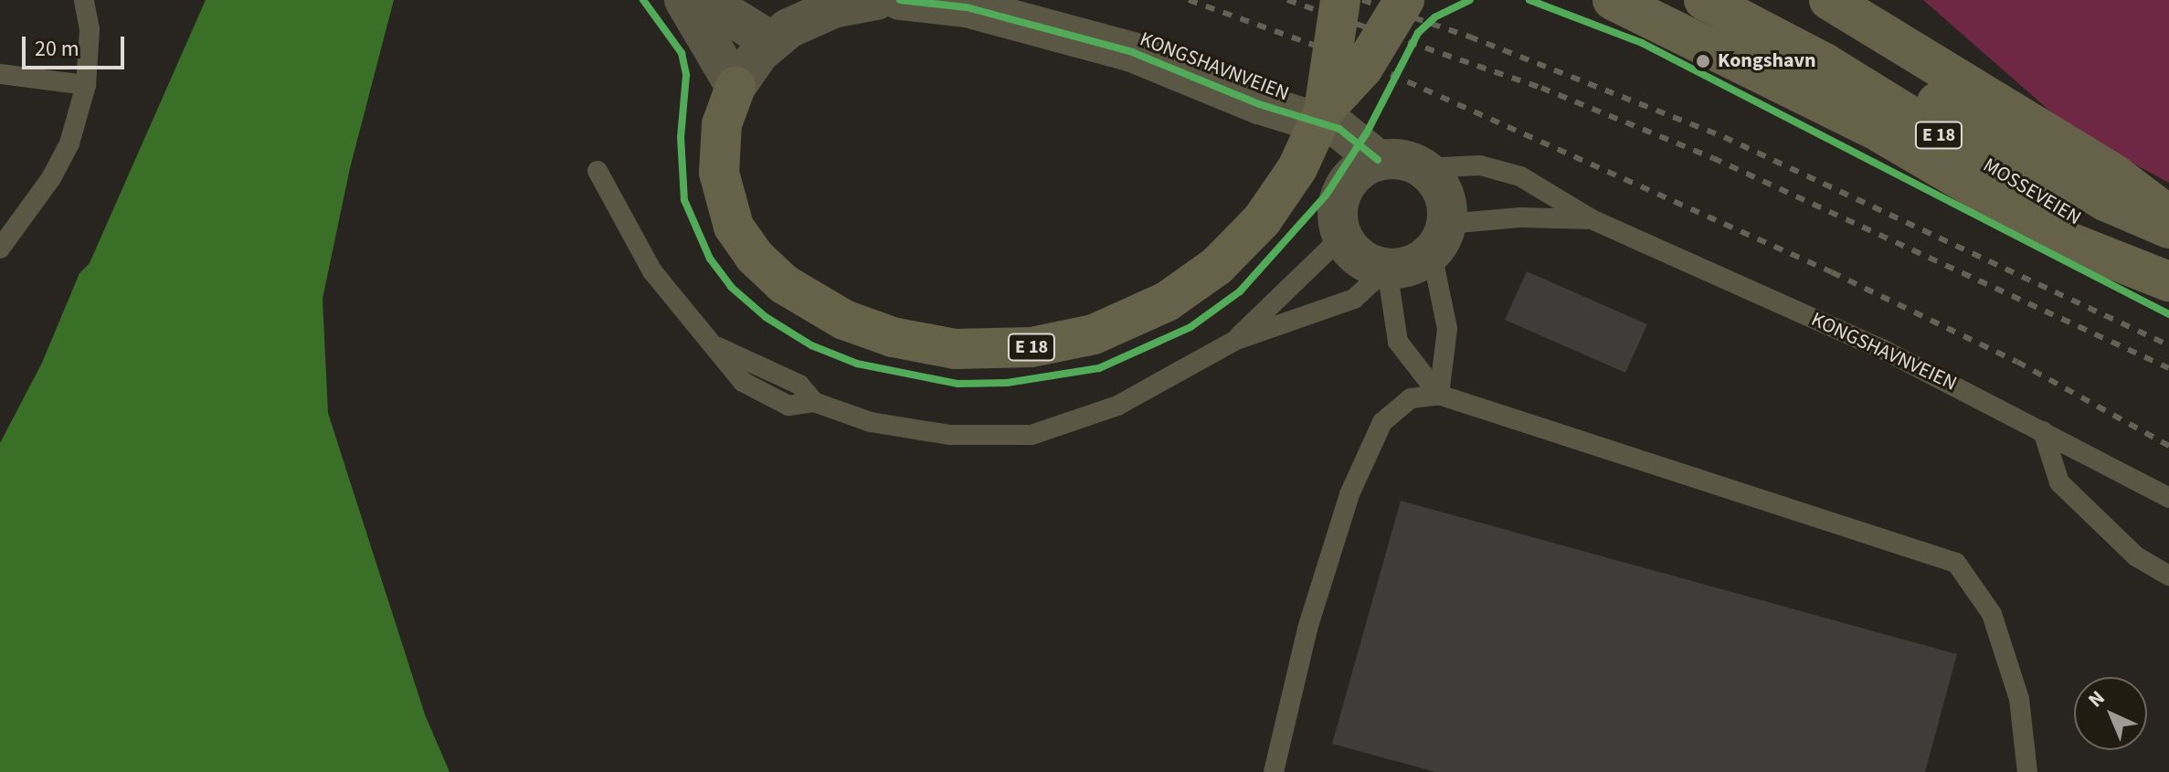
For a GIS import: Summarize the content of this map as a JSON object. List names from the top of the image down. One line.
{"streets":{"highway":["E 18","MOSSEVEIEN"],"street":["KONGSHAVNVEIEN"]},"crossings":[["E 18","MOSSEVEIEN"]],"places":["Kongshavn"],"scale_bar":"20 m","north":"top left"}
